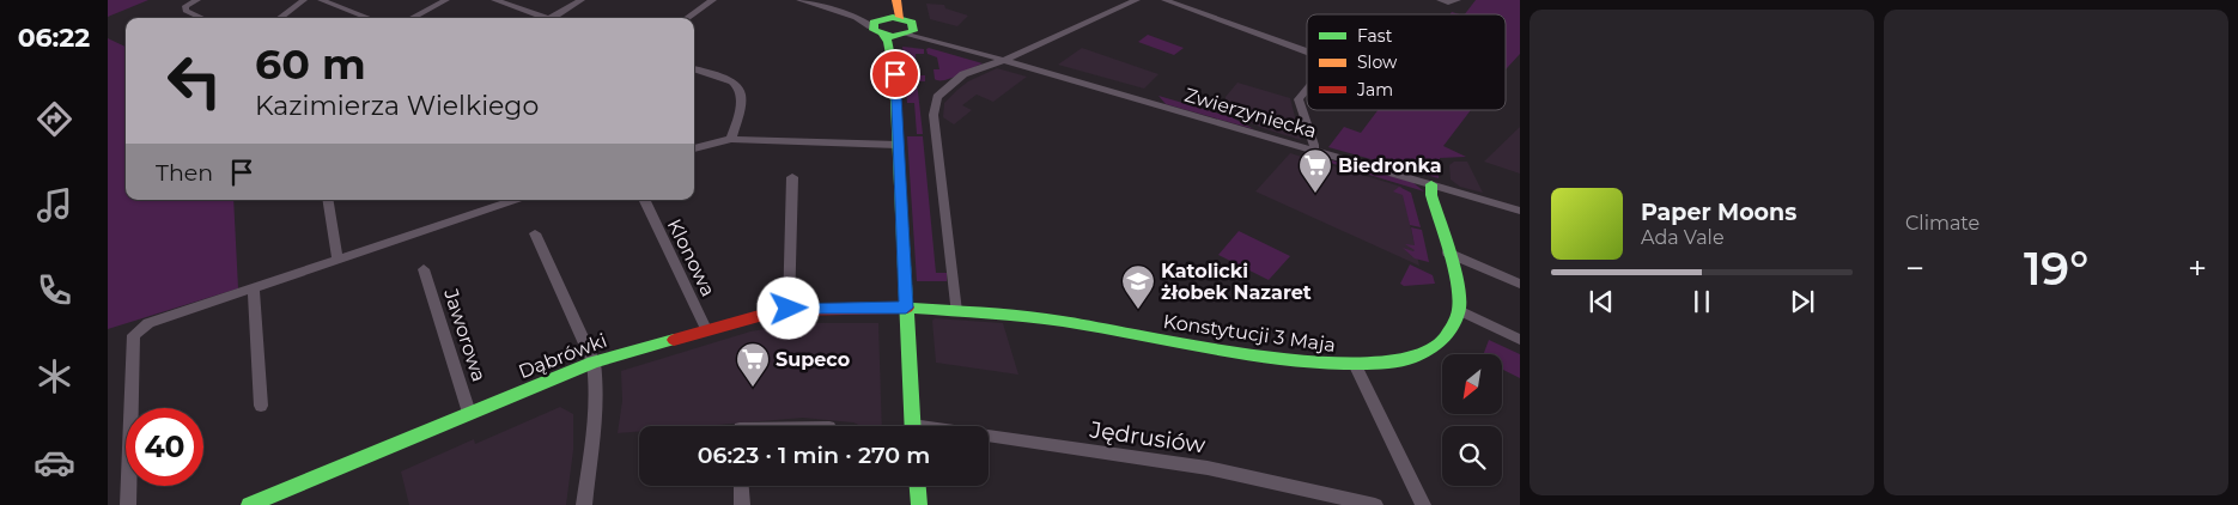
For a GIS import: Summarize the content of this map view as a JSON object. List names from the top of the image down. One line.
{"streets":{"street":["Zwierzyniecka","Klonowa","Konstytucji 3 Maja","Jaworowa","Dąbrówki","Jędrusiów"]},"crossings":[["Klonowa","Dąbrówki"],["Konstytucji 3 Maja","Dąbrówki"],["Jaworowa","Dąbrówki"]],"places":{"supermarket":["Biedronka","Supeco"],"school or university":["Katolicki żłobek Nazaret"]},"legend":["Fast","Slow","Jam"],"north":"bottom left","page":{"tabs":"06:22","tile":"Climate","turn":["60 m","Kazimierza Wielkiego"],"then":"Then","song":["Paper Moons","Ada Vale"],"heat":["−","19°","+"],"limit":"40","trip":"06:23 · 1 min · 270 m"}}
